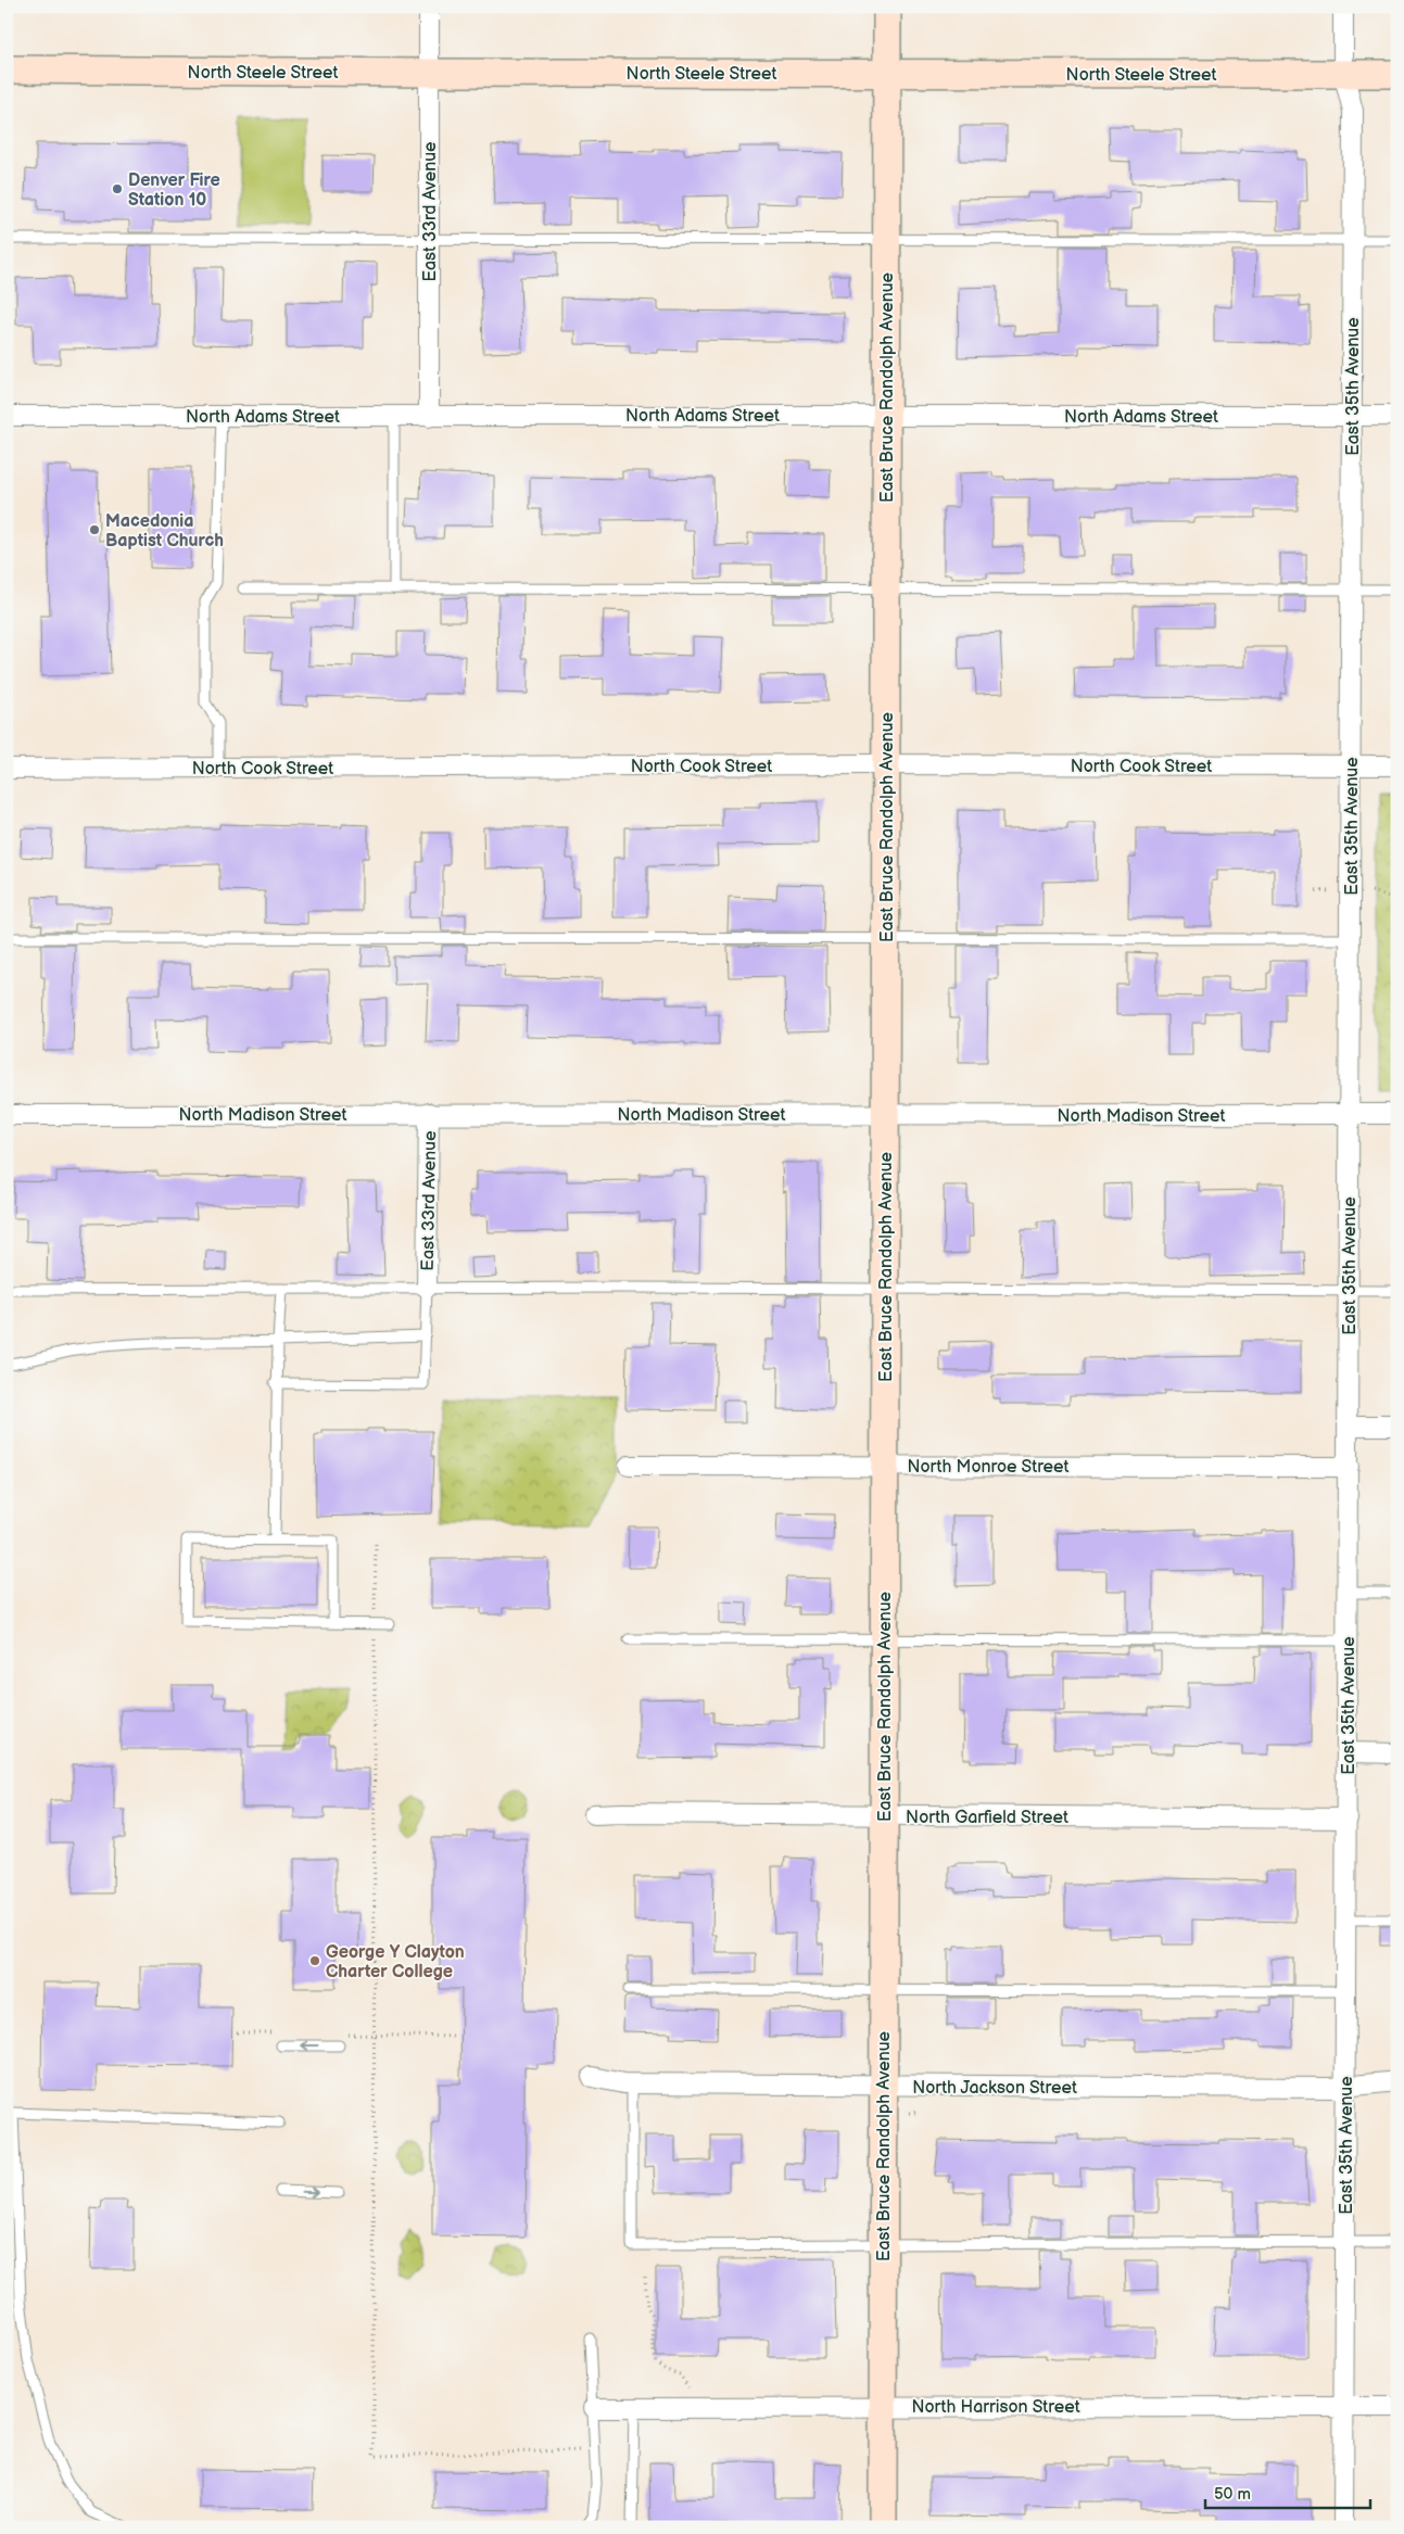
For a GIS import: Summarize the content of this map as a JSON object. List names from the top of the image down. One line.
{"streets":{"street":["North Steele Street","East 33rd Avenue","East 35th Avenue","East Bruce Randolph Avenue","North Adams Street","North Cook Street","North Madison Street","North Monroe Street","North Garfield Street","North Jackson Street","North Harrison Street"]},"crossings":[["North Steele Street","East 33rd Avenue"],["North Steele Street","East 35th Avenue"],["North Steele Street","East Bruce Randolph Avenue"],["East 33rd Avenue","North Adams Street"],["East 33rd Avenue","North Madison Street"],["East 35th Avenue","North Adams Street"],["East 35th Avenue","North Cook Street"],["East 35th Avenue","North Madison Street"],["East 35th Avenue","North Monroe Street"],["East 35th Avenue","North Garfield Street"],["East 35th Avenue","North Jackson Street"],["East 35th Avenue","North Harrison Street"],["East Bruce Randolph Avenue","North Adams Street"],["East Bruce Randolph Avenue","North Cook Street"],["East Bruce Randolph Avenue","North Madison Street"],["East Bruce Randolph Avenue","North Monroe Street"],["East Bruce Randolph Avenue","North Garfield Street"],["East Bruce Randolph Avenue","North Jackson Street"],["East Bruce Randolph Avenue","North Harrison Street"]],"places":["Denver Fire Station 10","Macedonia Baptist Church","George Y Clayton Charter College"],"scale_bar":"50 m"}
